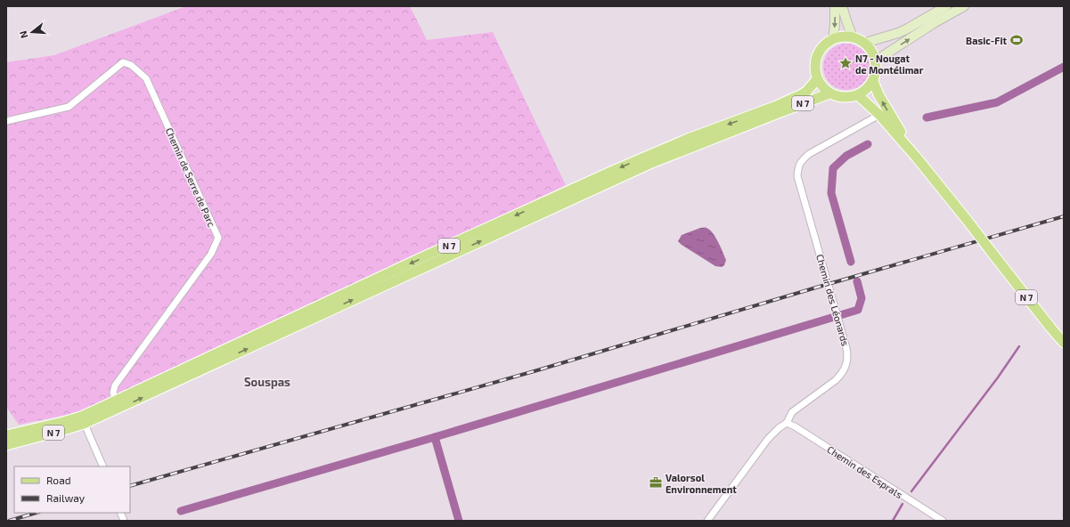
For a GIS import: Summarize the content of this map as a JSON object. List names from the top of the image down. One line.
{"streets":{"main road":["N 7"],"street":["Chemin de Serre de Parc","Chemin des Léonards","Chemin des Esprats"]},"crossings":[["N 7","Chemin de Serre de Parc"],["N 7","Chemin des Léonards"],["Chemin des Léonards","Chemin des Esprats"]],"districts":["Souspas"],"places":{"sports":["Basic-Fit"],"place":["N7 - Nougat de Montélimar"],"office":["Valorsol Environnement"]},"legend":["Road","Railway"],"north":"left"}
